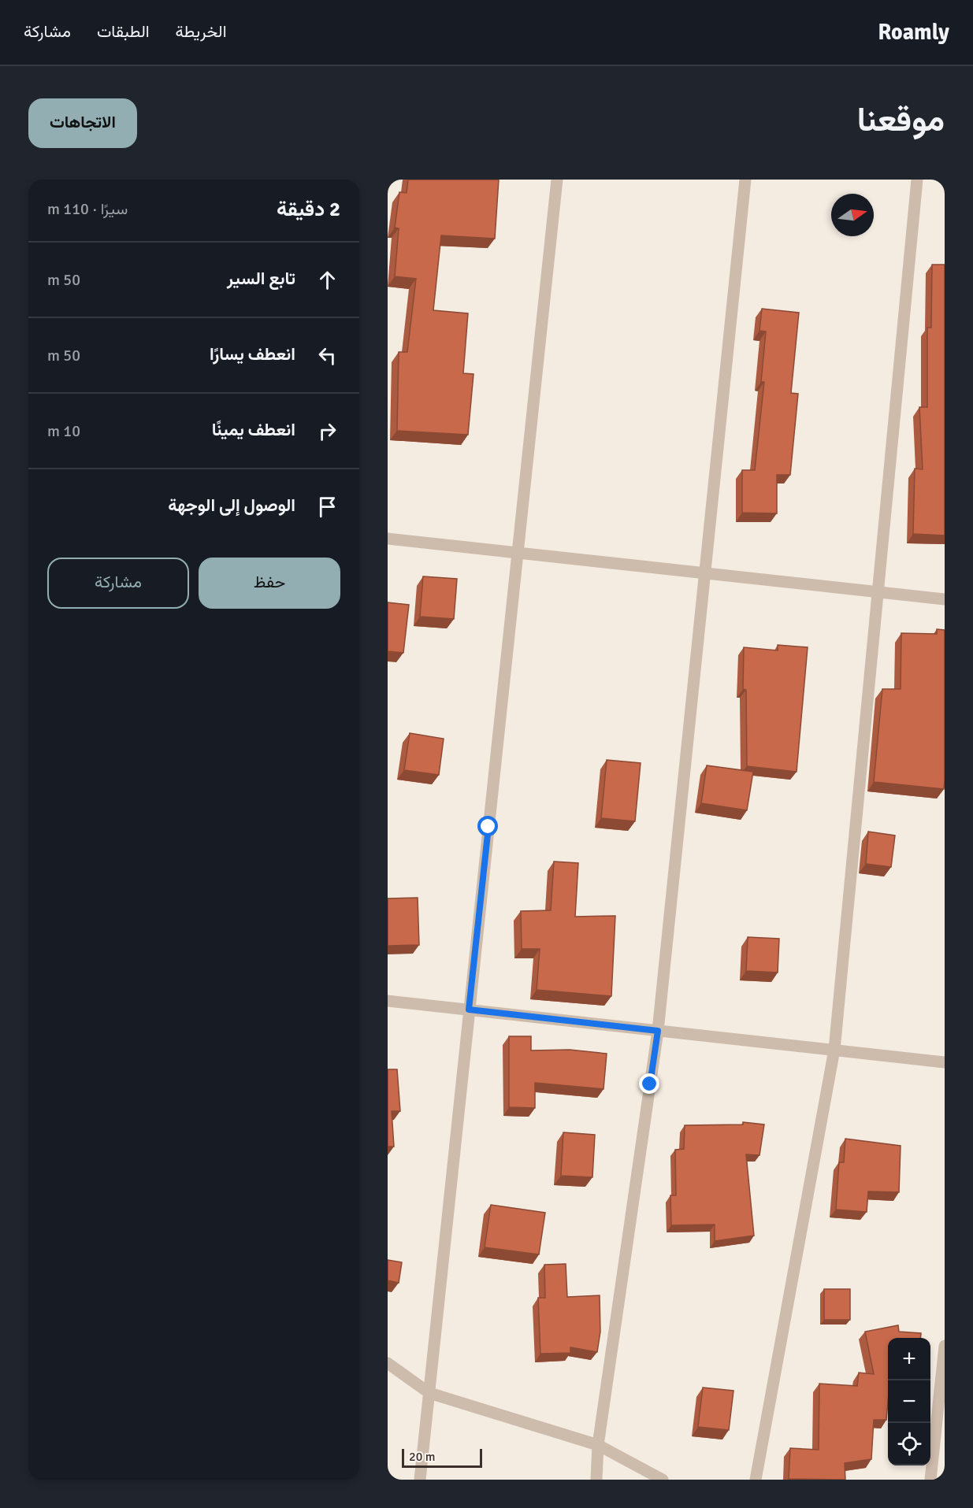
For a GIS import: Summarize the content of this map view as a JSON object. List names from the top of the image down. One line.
{"scale_bar":"20 m","north":"right","page":{"header":"Roamly","nav":["الخريطة","الطبقات","مشاركة"],"title":"موقعنا","buttons":["الاتجاهات",["حفظ","مشاركة"]],"heading":["2 دقيقة","سيرًا · 110 m"],"list":[["تابع السير","50 m"],["انعطف يسارًا","50 m"],["انعطف يمينًا","10 m"],"الوصول إلى الوجهة"],"map_buttons":["+","−"],"scale":"20 m"}}
